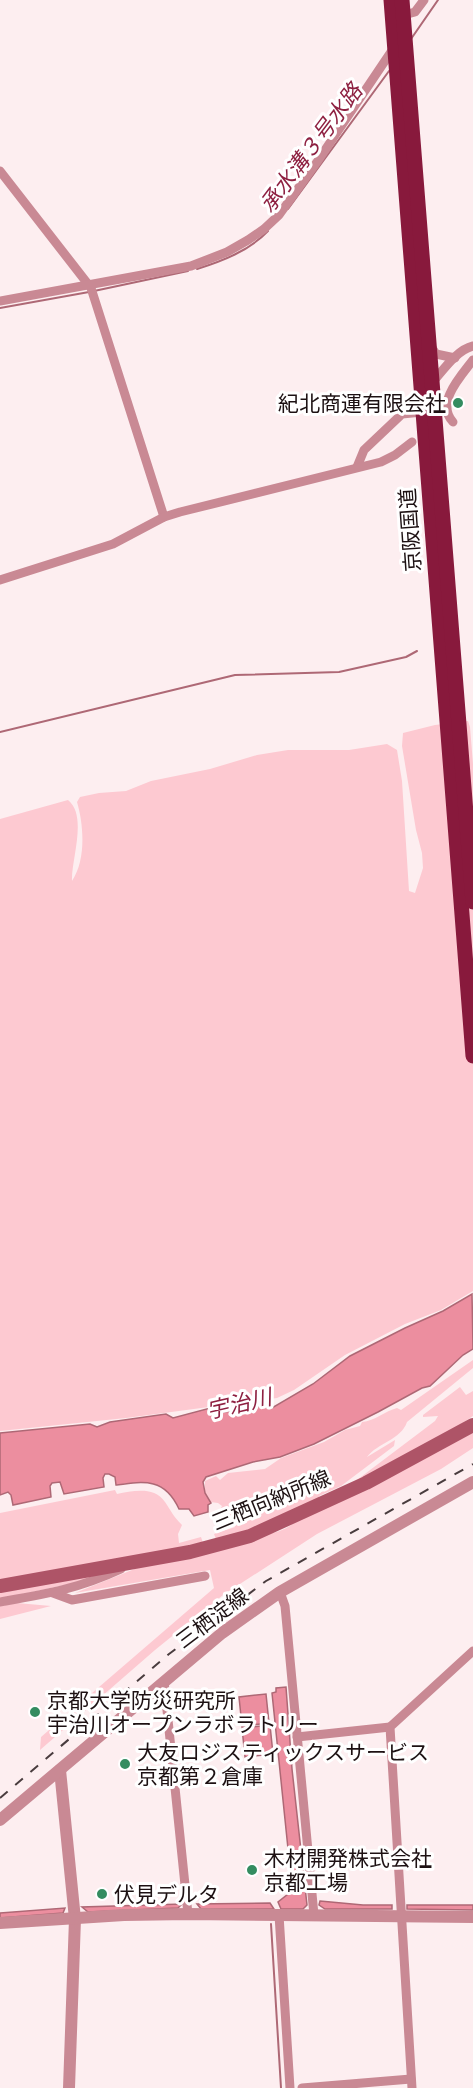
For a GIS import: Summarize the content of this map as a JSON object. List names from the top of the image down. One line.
{"streets":{"highway":["京阪国道"],"main road":["三栖向納所線"],"street":["三栖淀線"]},"water":["承水溝３号水路","宇治川"],"places":["紀北商運有限会社","京都大学防災研究所 宇治川オープンラボラトリー","大友ロジスティックスサービス 京都第２倉庫","木材開発株式会社 京都工場","伏見デルタ"]}
